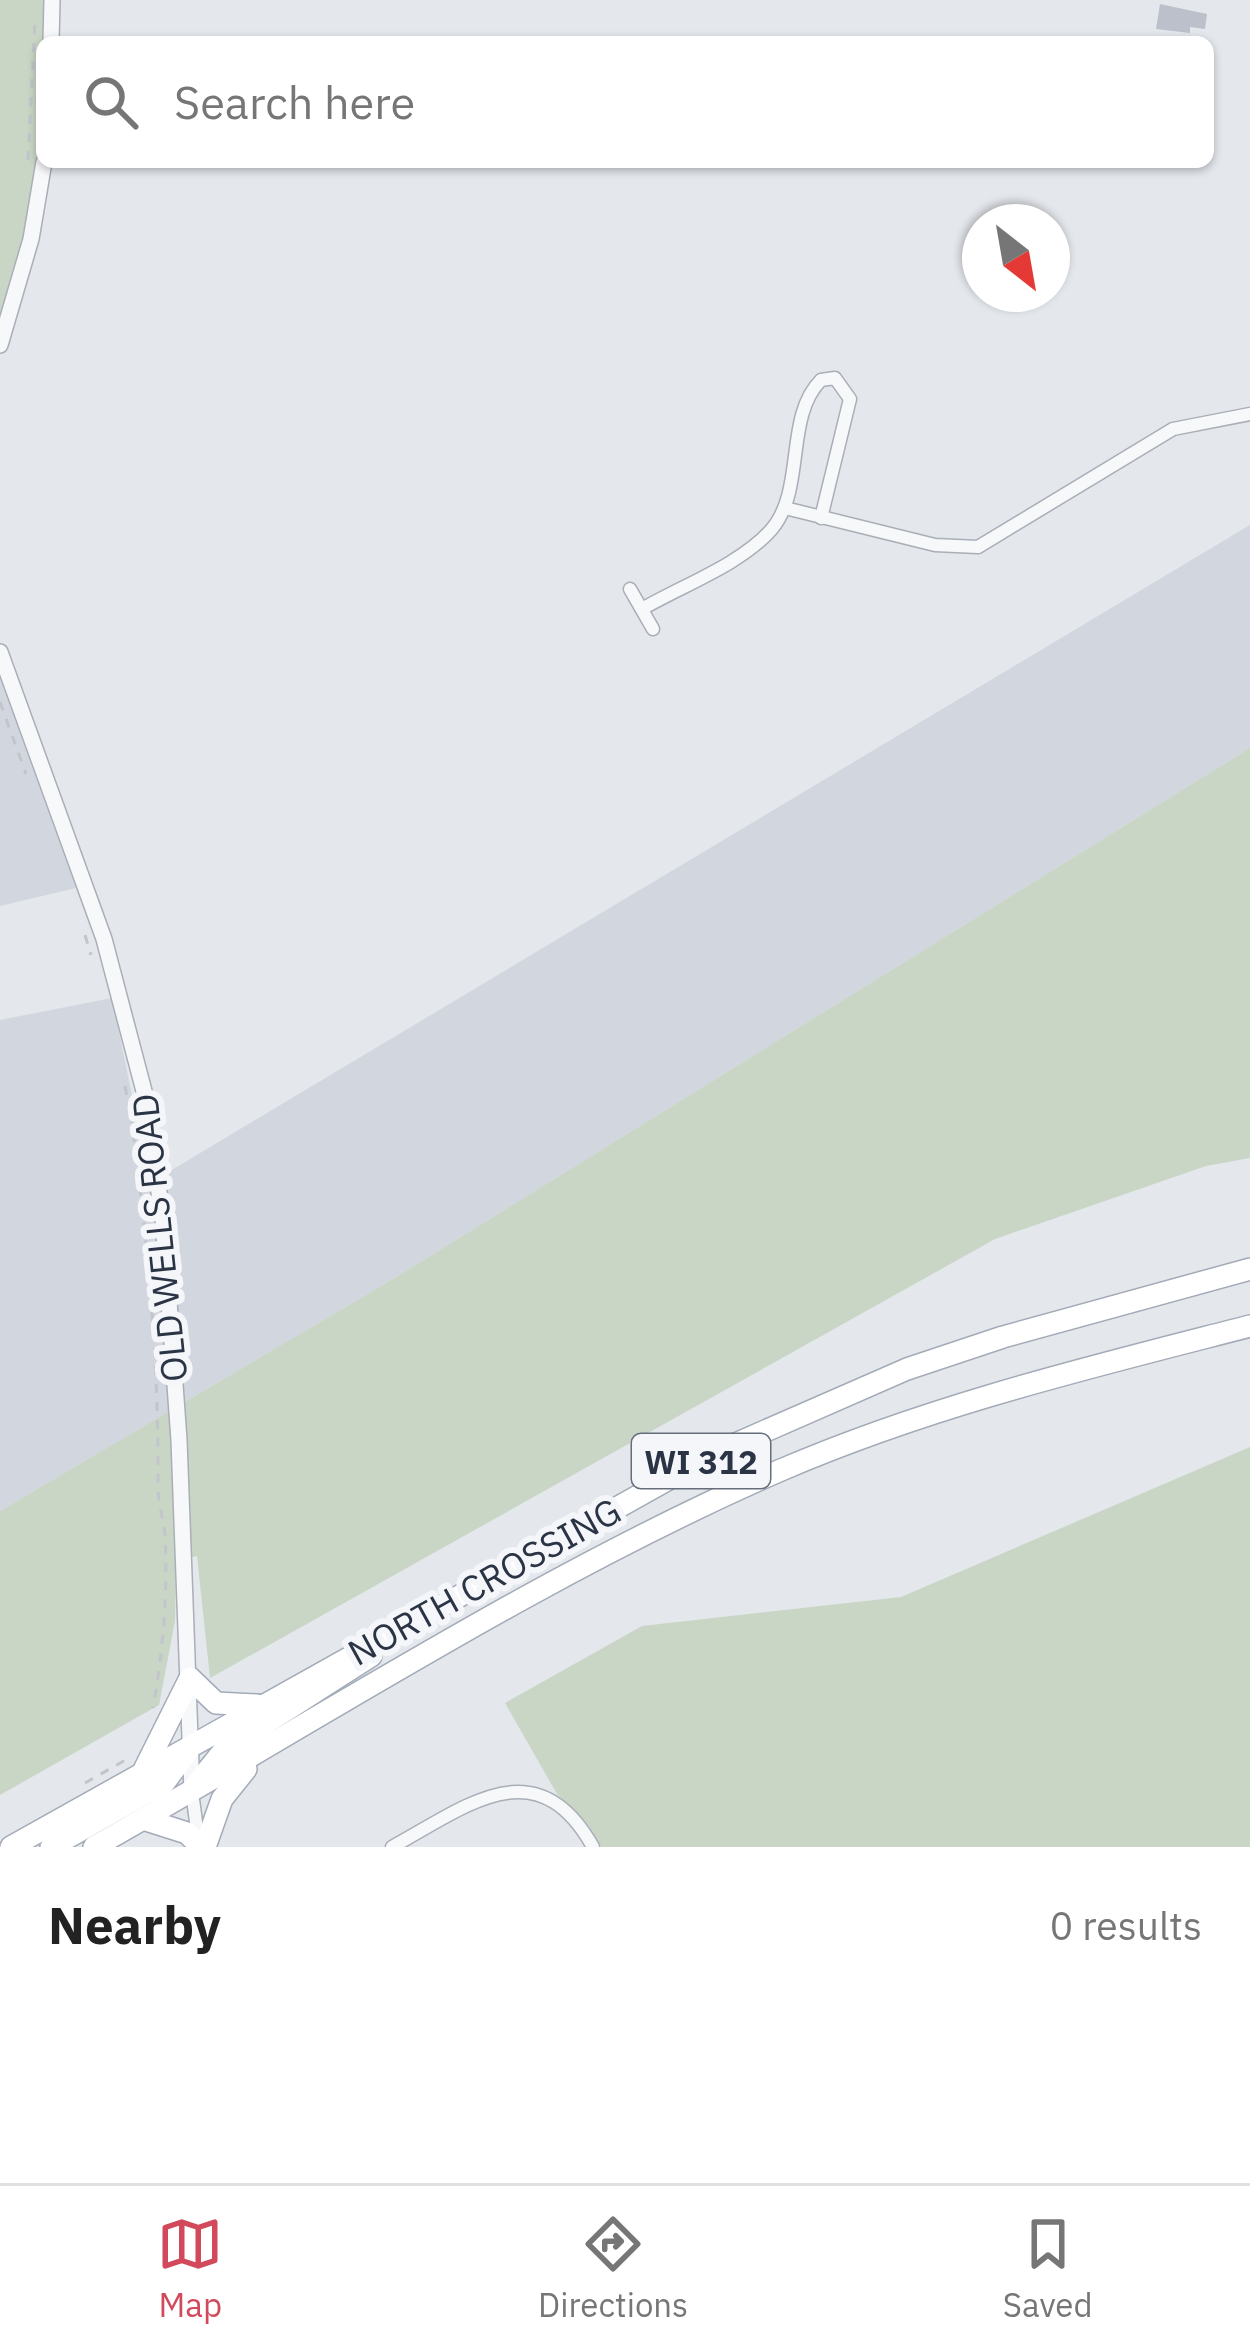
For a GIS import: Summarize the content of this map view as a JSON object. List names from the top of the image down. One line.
{"streets":{"main road":["WI 312","NORTH CROSSING"],"street":["OLD WELLS ROAD"]},"crossings":[["OLD WELLS ROAD","NORTH CROSSING"]],"north":"bottom right","page":{"search":"Search here","heading":["Nearby","0 results"],"nav":["Map","Directions","Saved"]}}
